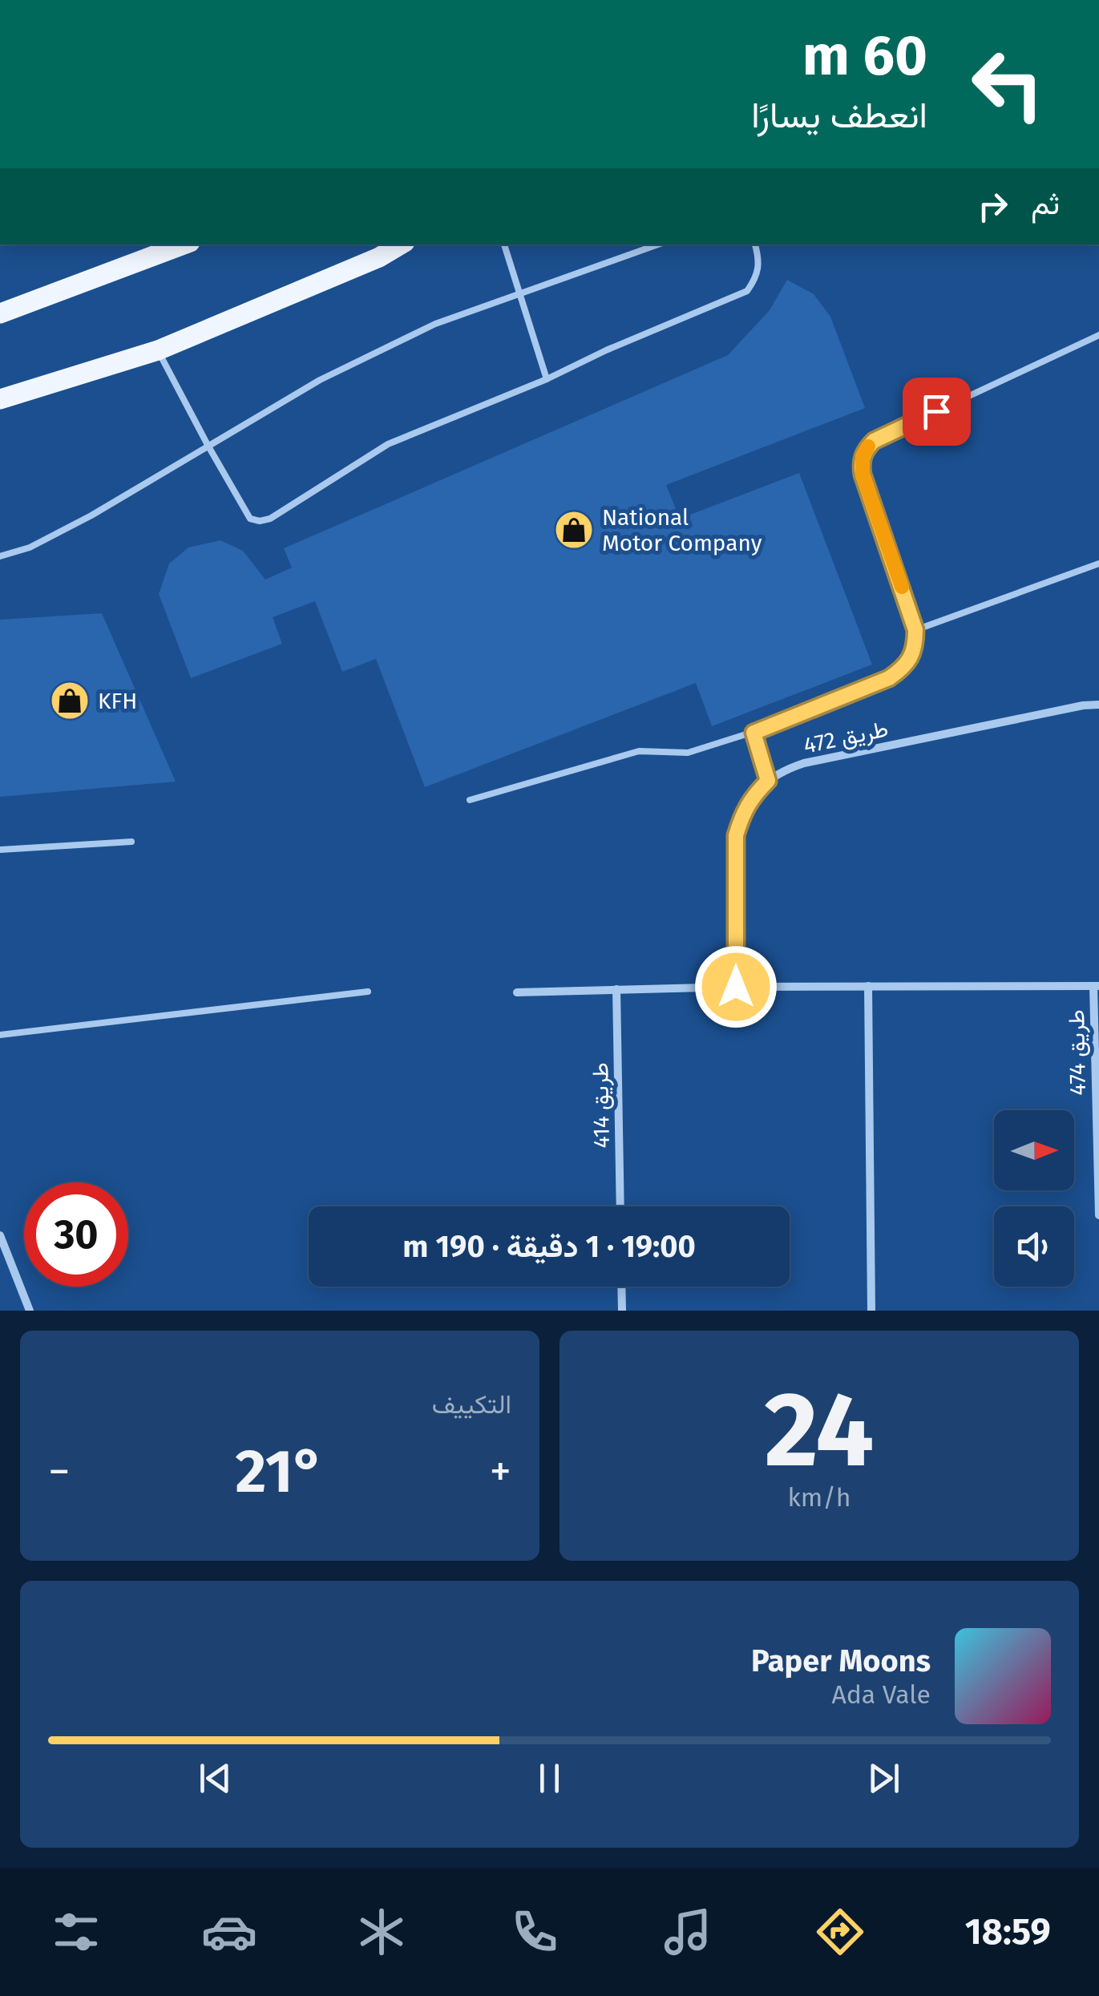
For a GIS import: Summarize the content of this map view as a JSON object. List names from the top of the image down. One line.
{"streets":{"street":["طريق 472","طريق 474","طريق 414"]},"places":{"shop":["National Motor Company","KFH"]},"north":"right","page":{"turn":["60 m","انعطف يسارًا"],"then":"ثم","limit":"30","trip":"19:00 · 1 دقيقة · 190 m","tile":[["24","km/h"],"التكييف"],"heat":["−","21°","+"],"song":["Paper Moons","Ada Vale"],"tabs":"18:59"}}
